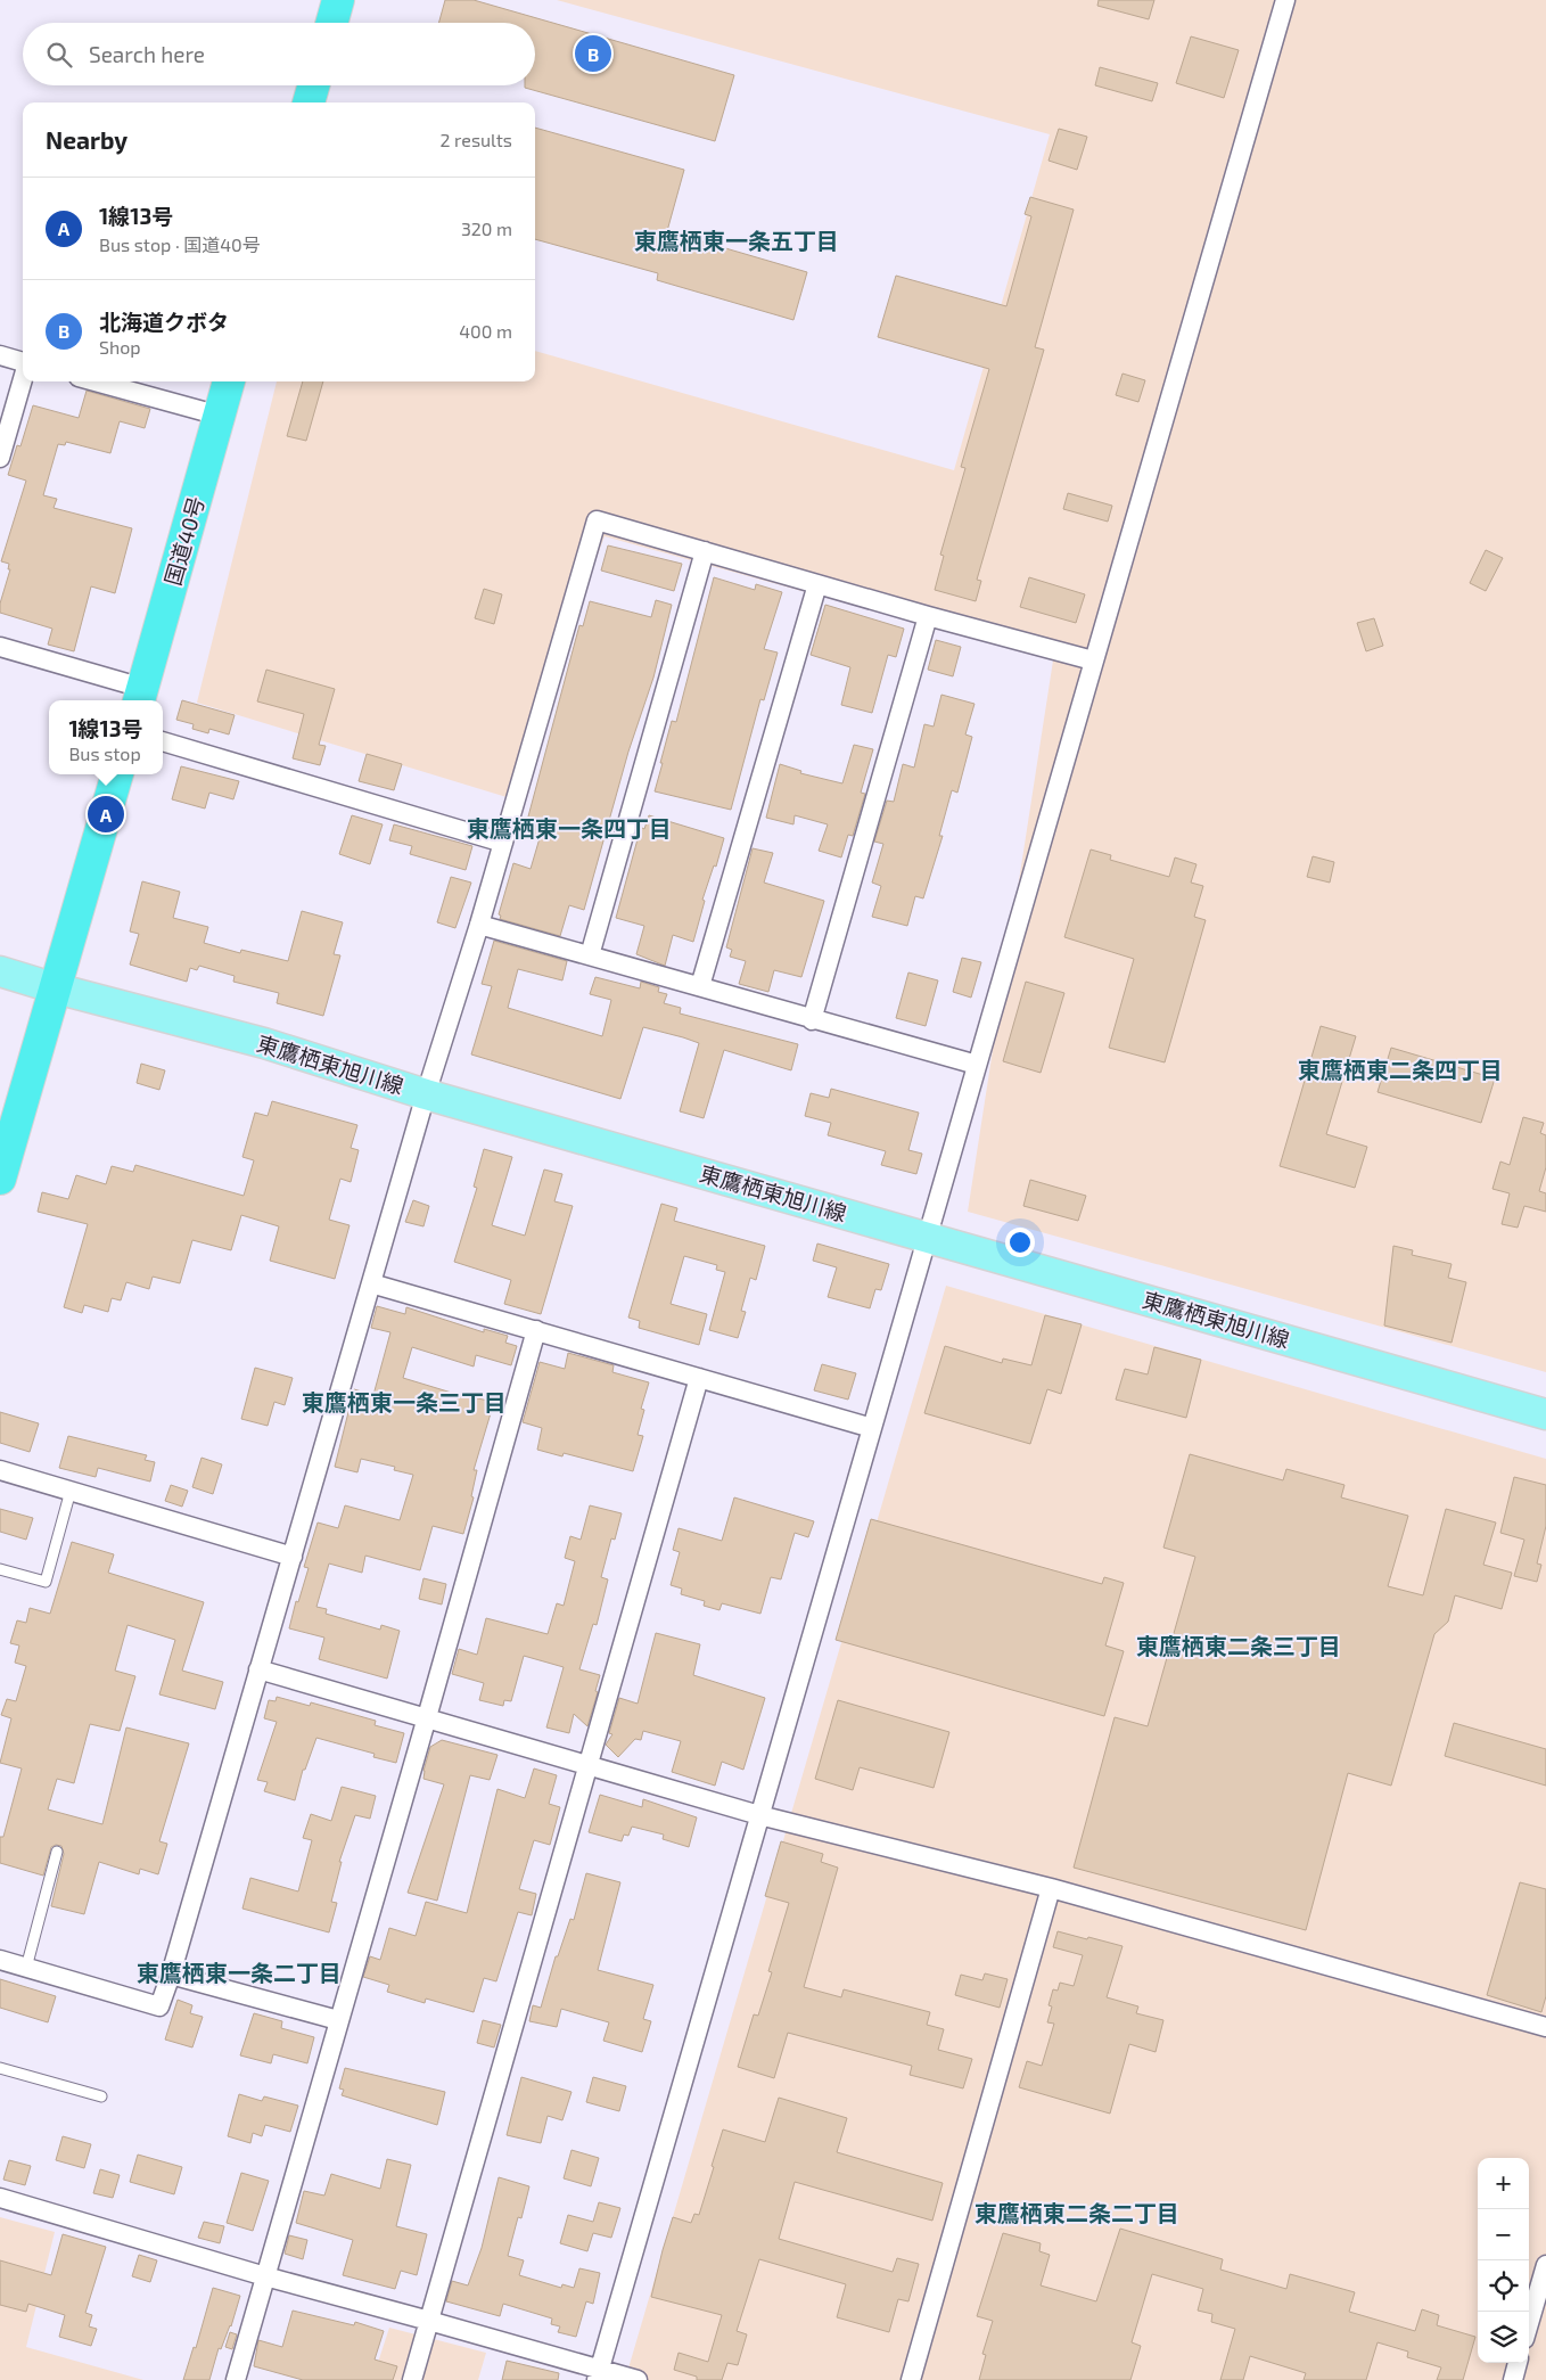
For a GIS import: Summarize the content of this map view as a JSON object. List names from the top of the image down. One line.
{"streets":{"highway":["国道40号"],"main road":["東鷹栖東旭川線"]},"districts":["東鷹栖東一条五丁目","東鷹栖東一条四丁目","東鷹栖東二条四丁目","東鷹栖東一条三丁目","東鷹栖東二条三丁目","東鷹栖東一条二丁目","東鷹栖東二条二丁目"],"page":{"search":"Search here","pins":["B","A"],"heading":["Nearby","2 results"],"list":[{"mark":"A","name":"1線13号","note":"Bus stop · 国道40号","value":"320 m"},{"mark":"B","name":"北海道クボタ","note":"Shop","value":"400 m"}],"popup":["1線13号","Bus stop"],"map_buttons":["+","−"]}}
